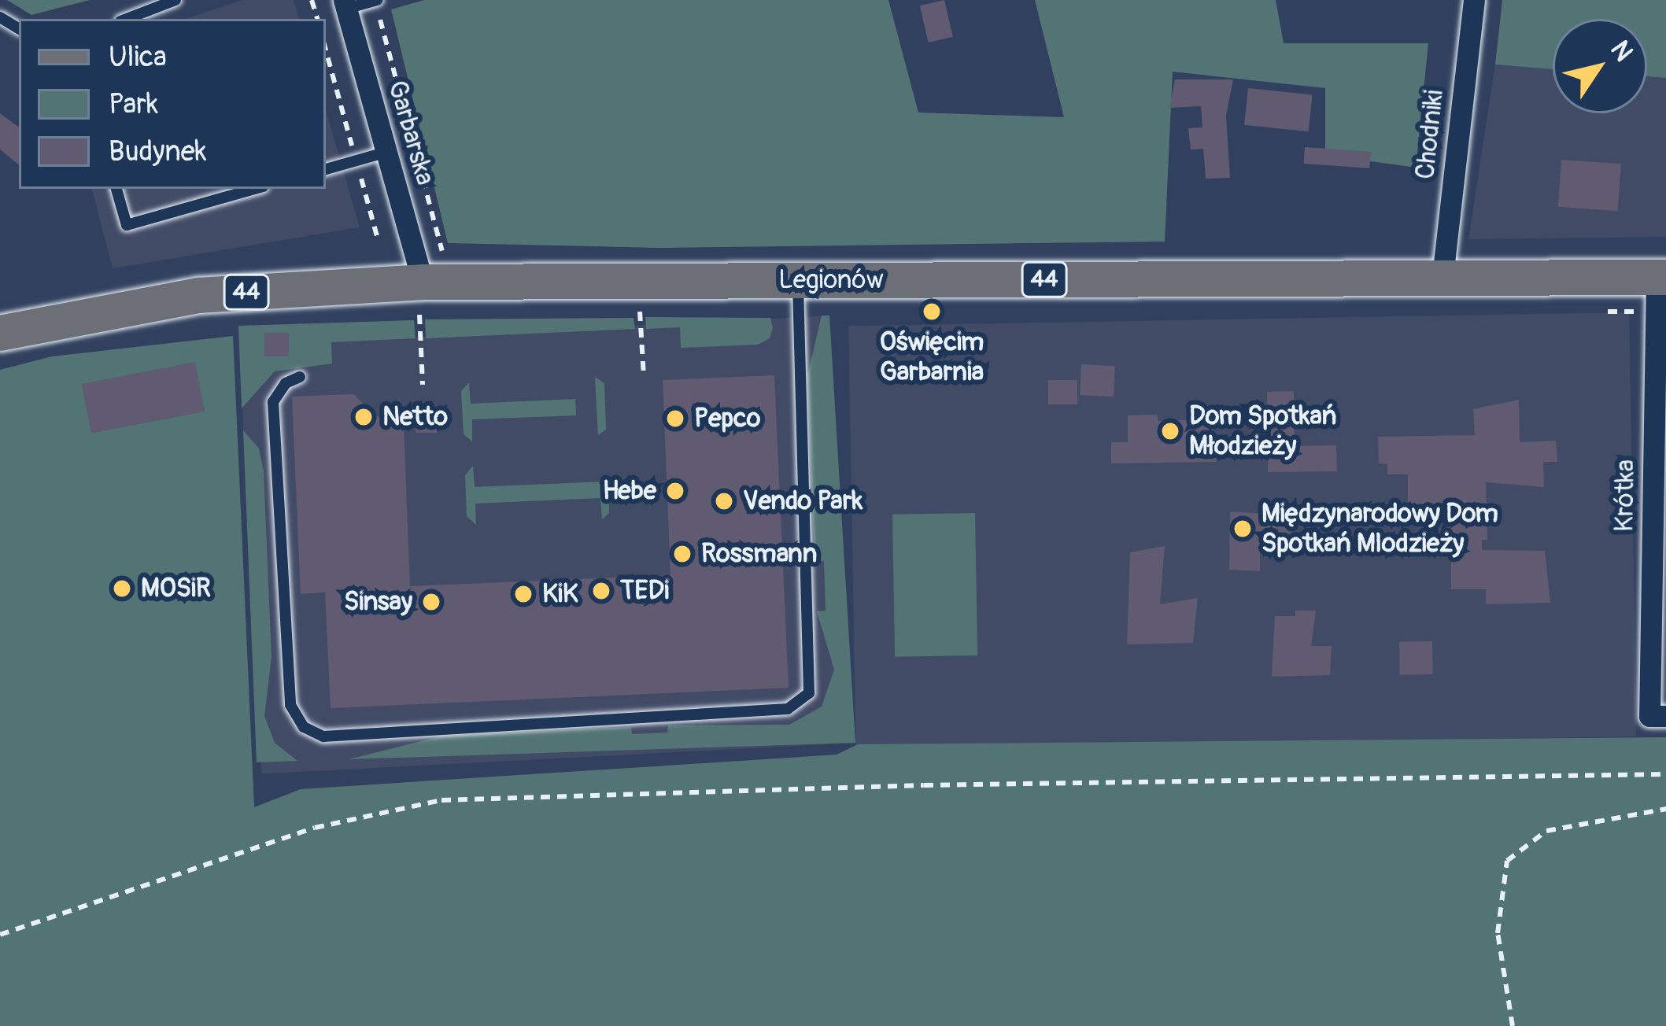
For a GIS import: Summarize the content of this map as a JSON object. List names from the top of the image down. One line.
{"streets":{"main road":["44","Legionów"],"street":["Garbarska","Chodniki","Krótka"]},"crossings":[["Garbarska","Legionów"],["Chodniki","Legionów"],["Legionów","Krótka"]],"places":["Oświęcim Garbarnia","Netto","Pepco","Dom Spotkań Młodzieży","Hebe","Vendo Park","Międzynarodowy Dom Spotkań Mlodzieży","Rossmann","MOSiR","TEDi","KiK","Sinsay"],"legend":["Ulica","Park","Budynek"],"north":"top right"}
